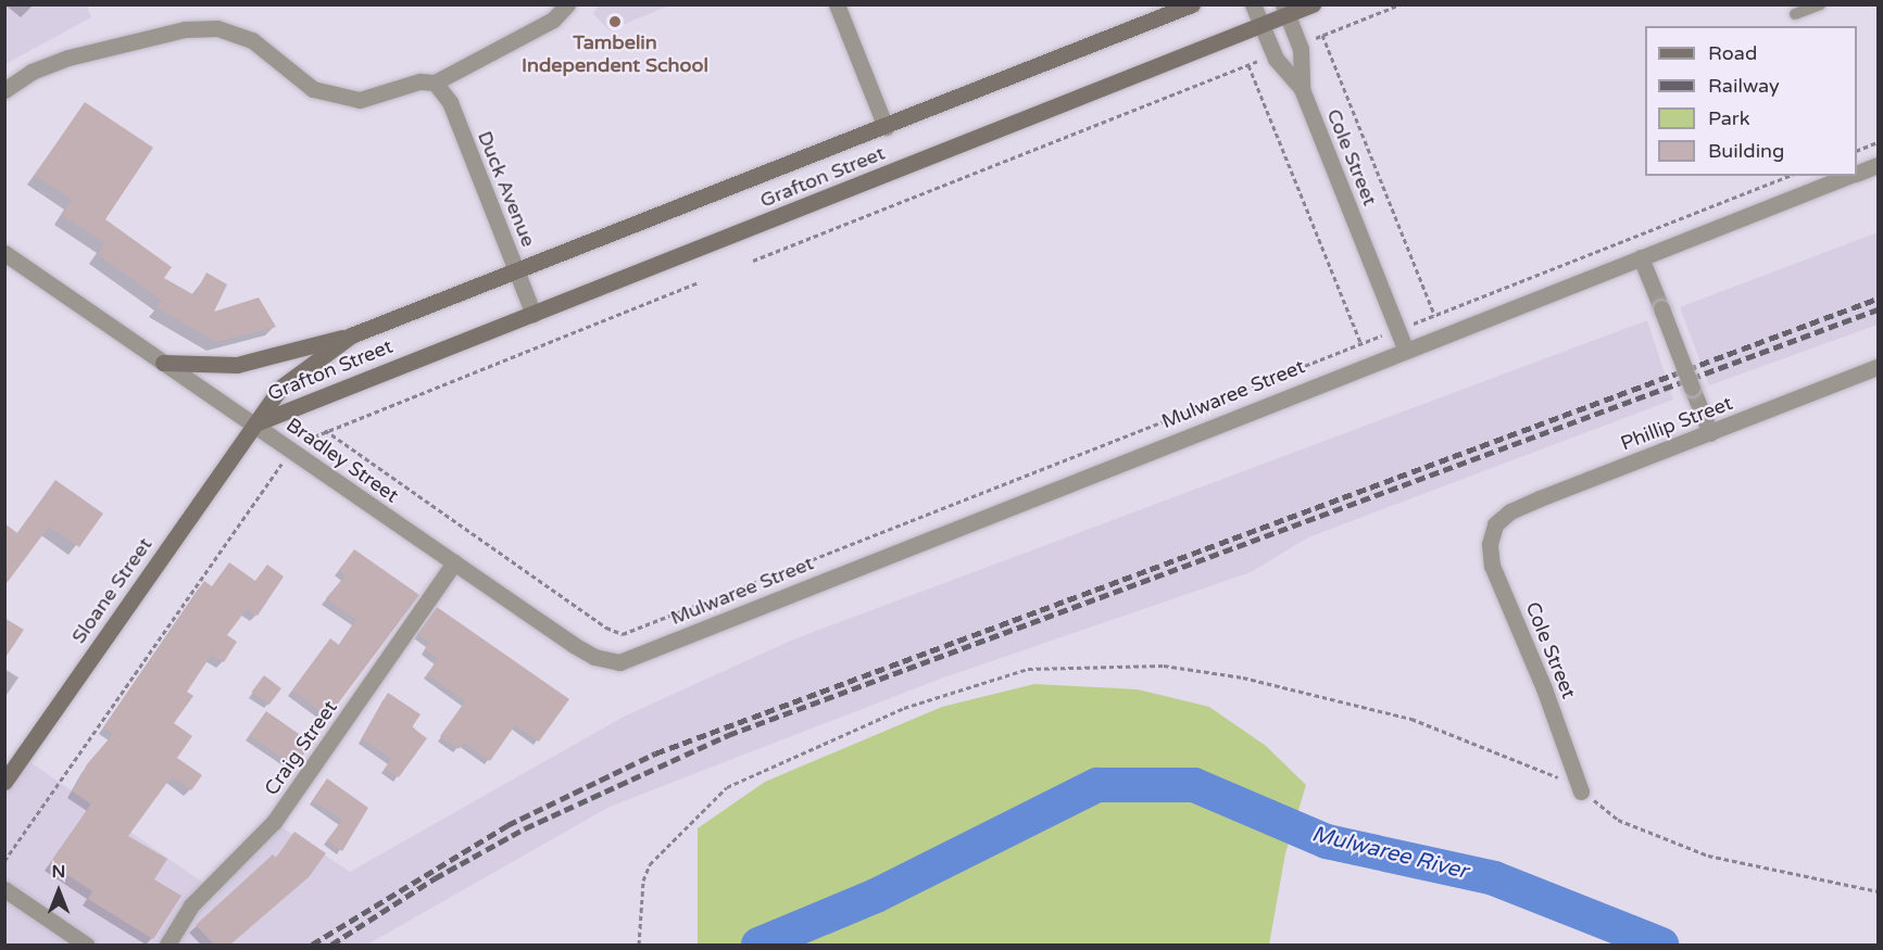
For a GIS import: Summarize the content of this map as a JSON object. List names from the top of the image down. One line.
{"streets":{"street":["Cole Street","Grafton Street","Duck Avenue","Mulwaree Street","Phillip Street","Bradley Street","Sloane Street","Craig Street"]},"crossings":[["Cole Street","Grafton Street"],["Cole Street","Mulwaree Street"],["Cole Street","Phillip Street"],["Grafton Street","Duck Avenue"],["Grafton Street","Bradley Street"],["Grafton Street","Sloane Street"],["Mulwaree Street","Bradley Street"],["Bradley Street","Sloane Street"],["Bradley Street","Craig Street"]],"water":["Mulwaree River"],"places":["Tambelin Independent School"],"legend":["Road","Railway","Park","Building"],"north":"top"}
